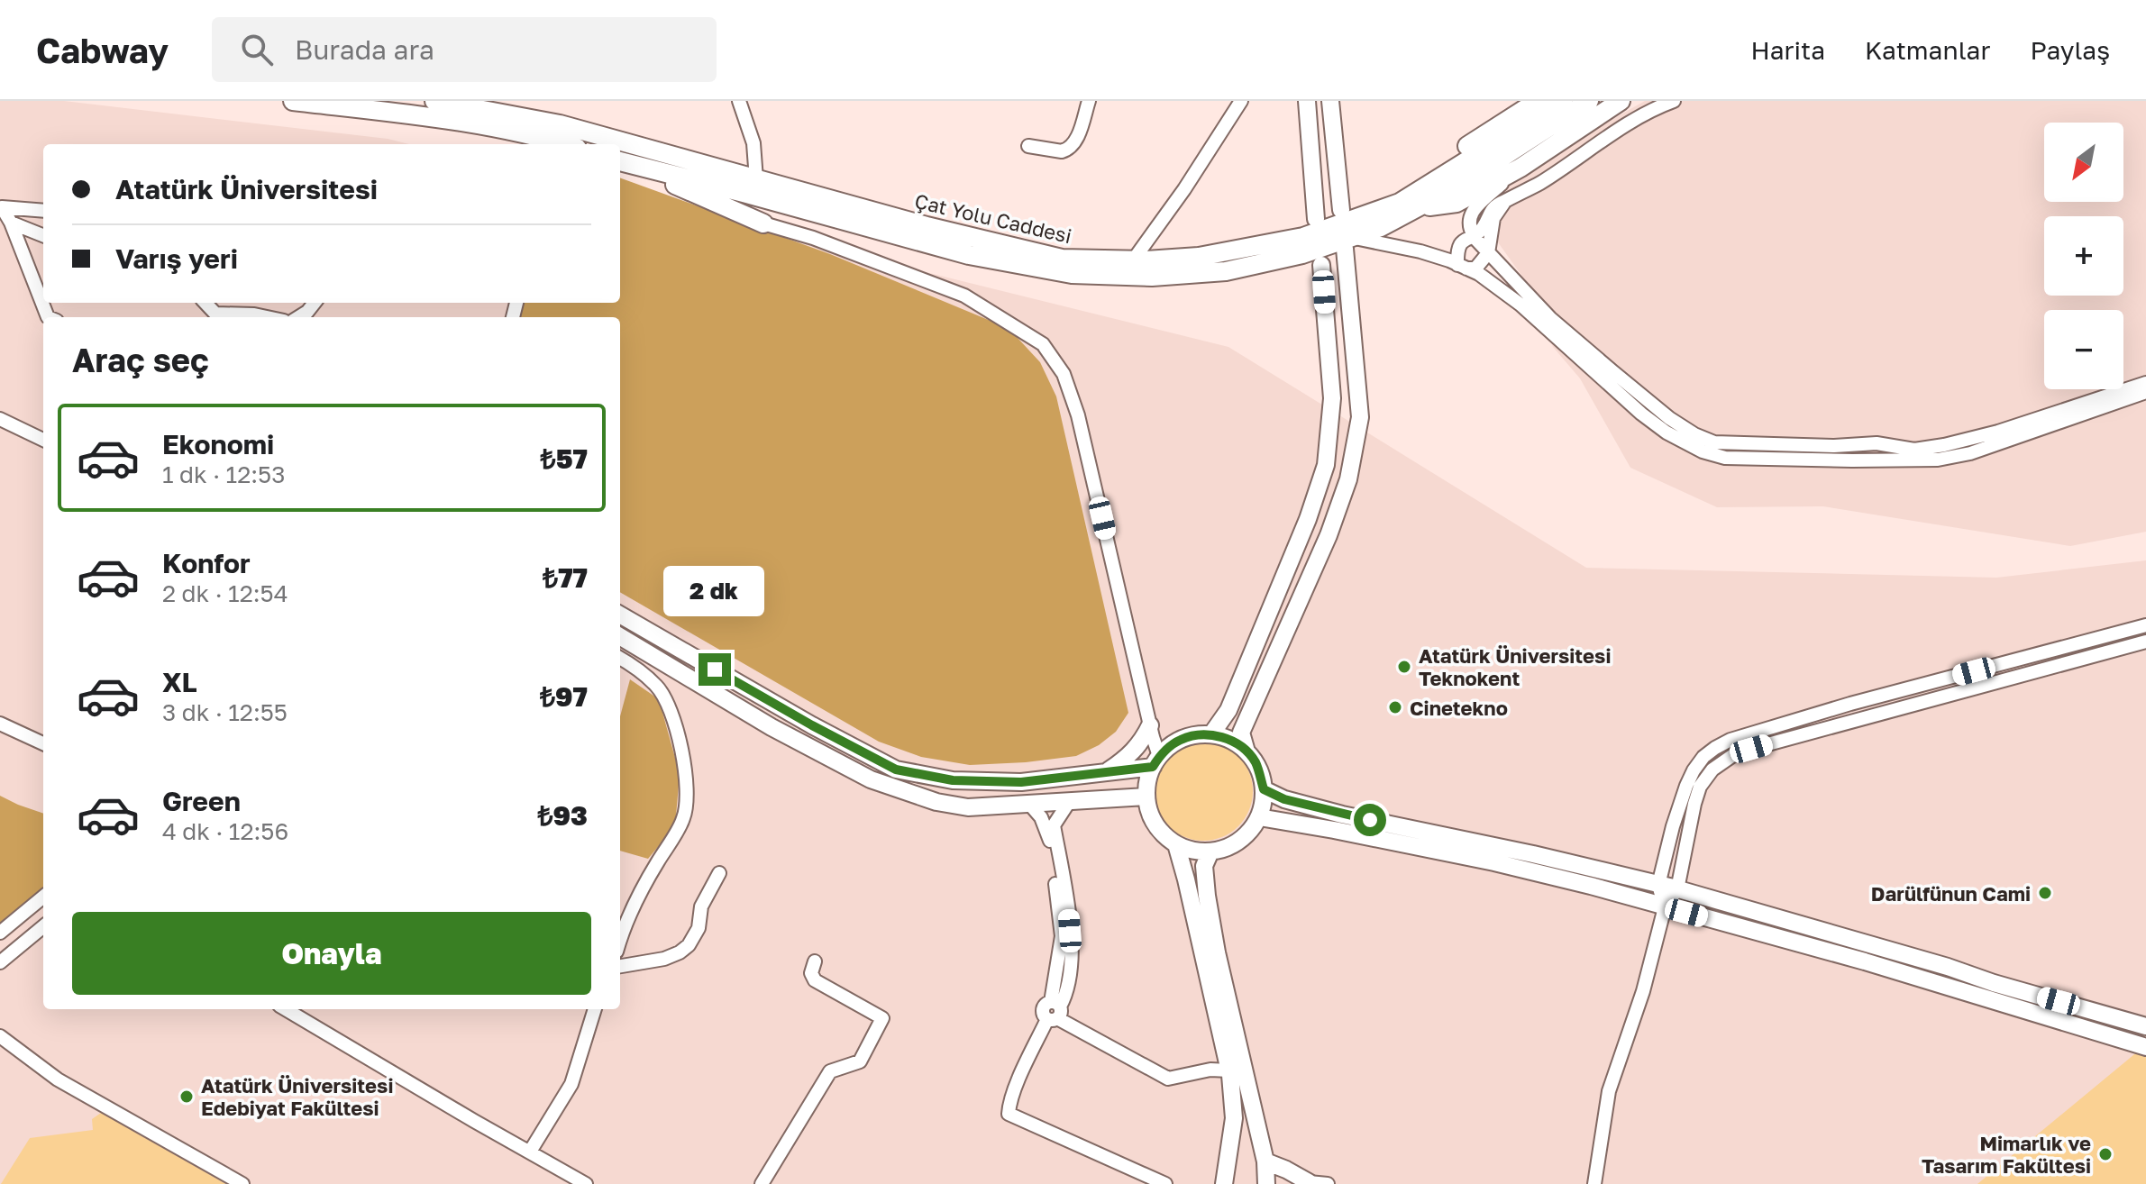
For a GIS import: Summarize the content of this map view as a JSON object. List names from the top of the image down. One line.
{"streets":{"highway":["Çat Yolu Caddesi"]},"places":["Atatürk Üniversitesi Teknokent","Cinetekno","Darülfünun Cami","Atatürk Üniversitesi Edebiyat Fakültesi","Mimarlık ve Tasarım Fakültesi"],"north":"bottom left","page":{"header":"Cabway","search":"Burada ara","nav":["Harita","Katmanlar","Paylaş"],"map_buttons":["+","−"],"banner":["Atatürk Üniversitesi","Varış yeri"],"heading":"Araç seç","list":[{"name":"Ekonomi","note":"1 dk · 12:53","value":"₺57"},{"name":"Konfor","note":"2 dk · 12:54","value":"₺77"},{"name":"XL","note":"3 dk · 12:55","value":"₺97"},{"name":"Green","note":"4 dk · 12:56","value":"₺93"}],"bubble":"2 dk","buttons":"Onayla"}}
